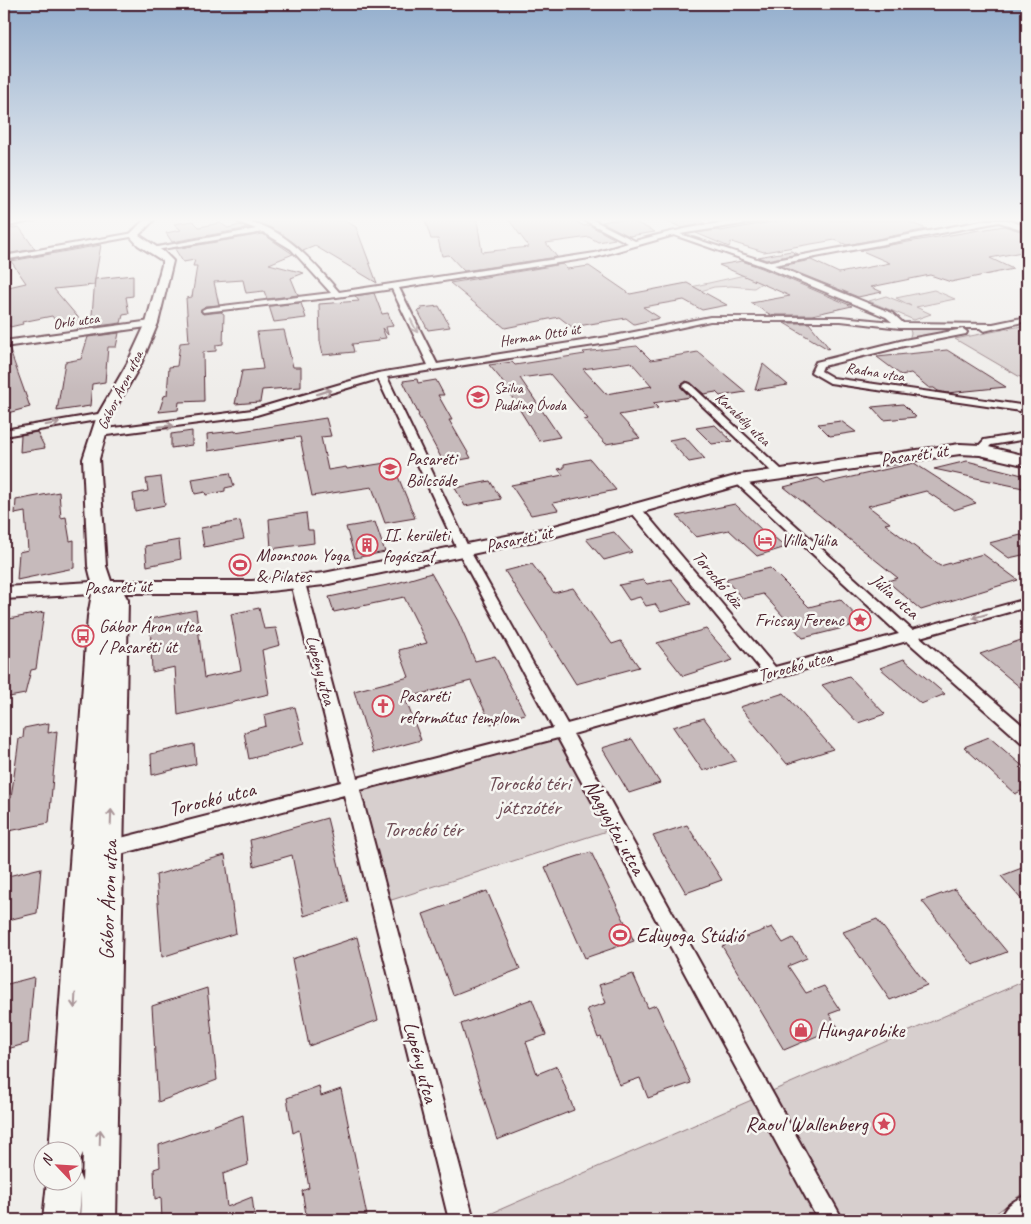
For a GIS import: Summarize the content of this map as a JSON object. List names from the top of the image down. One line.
{"streets":{"street":["Orló utca","Herman Ottó út","Radna utca","Gábor Áron utca","Karabély utca","Pasaréti út","Torockó köz","Júlia utca","Torockó utca","Lupény utca","Nagyajtai utca"]},"crossings":[["Orló utca","Gábor Áron utca"],["Herman Ottó út","Radna utca"],["Herman Ottó út","Gábor Áron utca"],["Herman Ottó út","Nagyajtai utca"],["Gábor Áron utca","Pasaréti út"],["Gábor Áron utca","Torockó utca"],["Karabély utca","Pasaréti út"],["Pasaréti út","Torockó köz"],["Pasaréti út","Júlia utca"],["Pasaréti út","Lupény utca"],["Pasaréti út","Nagyajtai utca"],["Torockó köz","Torockó utca"],["Júlia utca","Torockó utca"],["Torockó utca","Lupény utca"],["Torockó utca","Nagyajtai utca"]],"parks":["Torockó téri játszótér","Torockó tér"],"places":{"school or university":["Szilva Pudding Óvoda","Pasaréti Bölcsőde"],"hotel":["Villa Júlia"],"building":["II. kerületi fogászat"],"sports":["Moonsoon Yoga & Pilates","Eduyoga Stúdió"],"place":["Fricsay Ferenc","Raoul Wallenberg"],"bus stop":["Gábor Áron utca / Pasaréti út"],"church":["Pasaréti református templom"],"shop":["Hungarobike"]},"north":"top left"}
